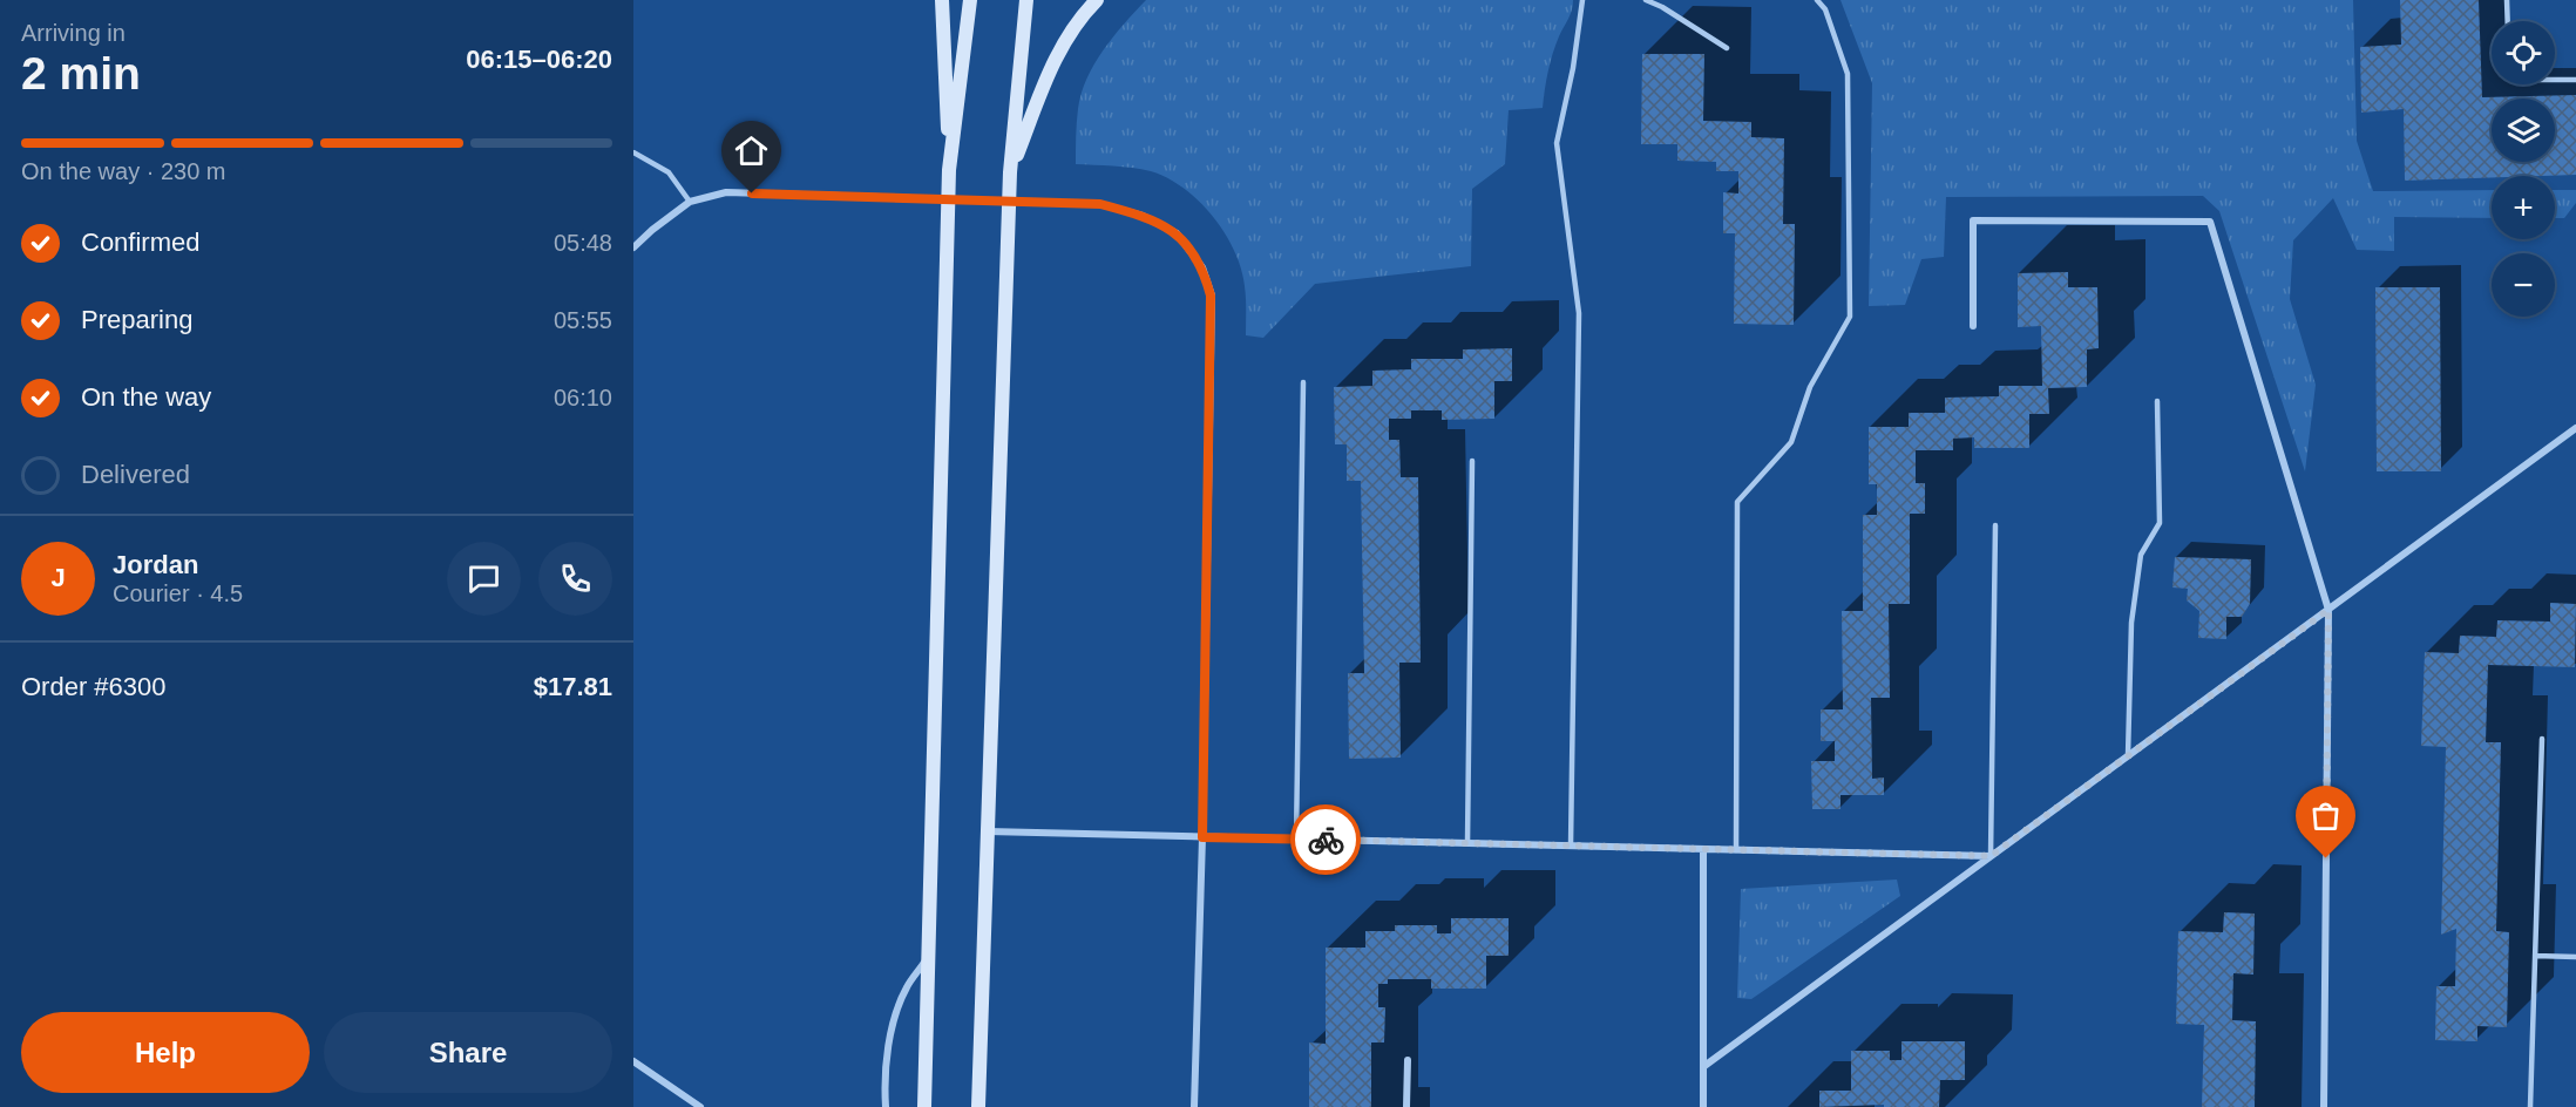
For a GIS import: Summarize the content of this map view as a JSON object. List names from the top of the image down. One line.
{"page":{"heading":["2 min","Arriving in","06:15–06:20"],"panel":["Jordan","Courier · 4.5","Order #6300","$17.81"],"map_buttons":["+","−"],"bar":"On the way · 230 m","list":[["Confirmed","05:48"],["Preparing","05:55"],["On the way","06:10"],"Delivered"],"round":"J","buttons":["Help","Share"]}}
